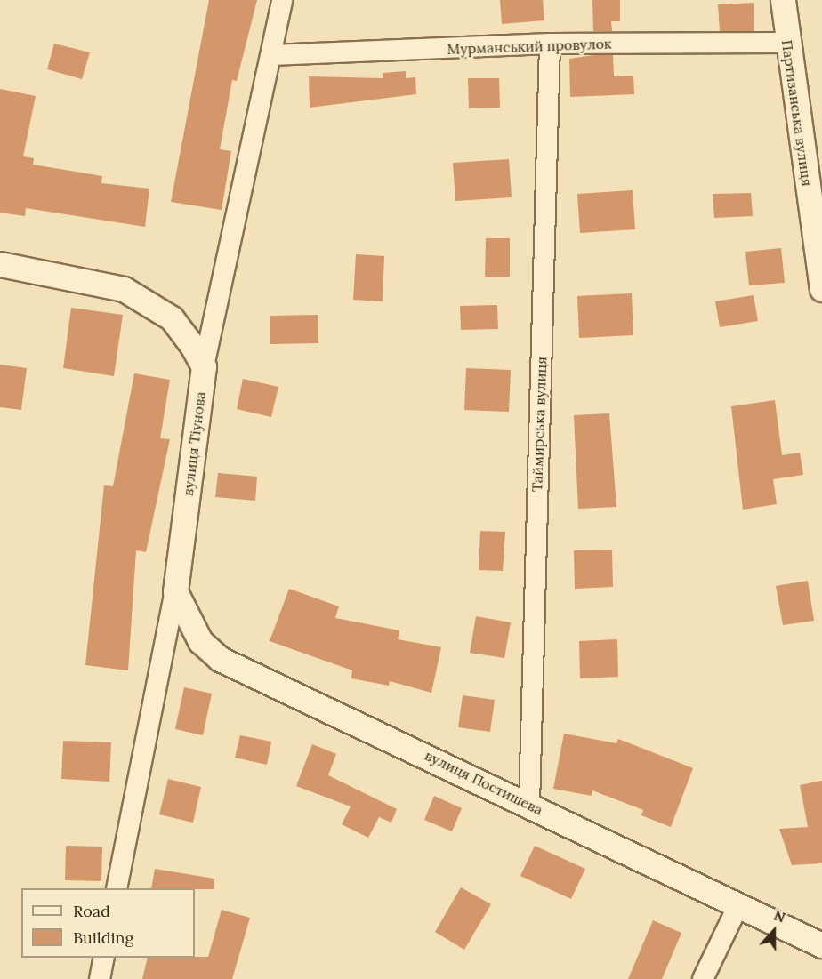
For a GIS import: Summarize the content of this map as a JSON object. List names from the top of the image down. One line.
{"streets":{"street":["Мурманський провулок","Партизанська вулиця","Таймирська вулиця","вулиця Тіунова","вулиця Постишева"]},"crossings":[["Мурманський провулок","Партизанська вулиця"],["Мурманський провулок","Таймирська вулиця"],["Мурманський провулок","вулиця Тіунова"],["Таймирська вулиця","вулиця Постишева"],["вулиця Тіунова","вулиця Постишева"]],"legend":["Road","Building"],"north":"top"}
